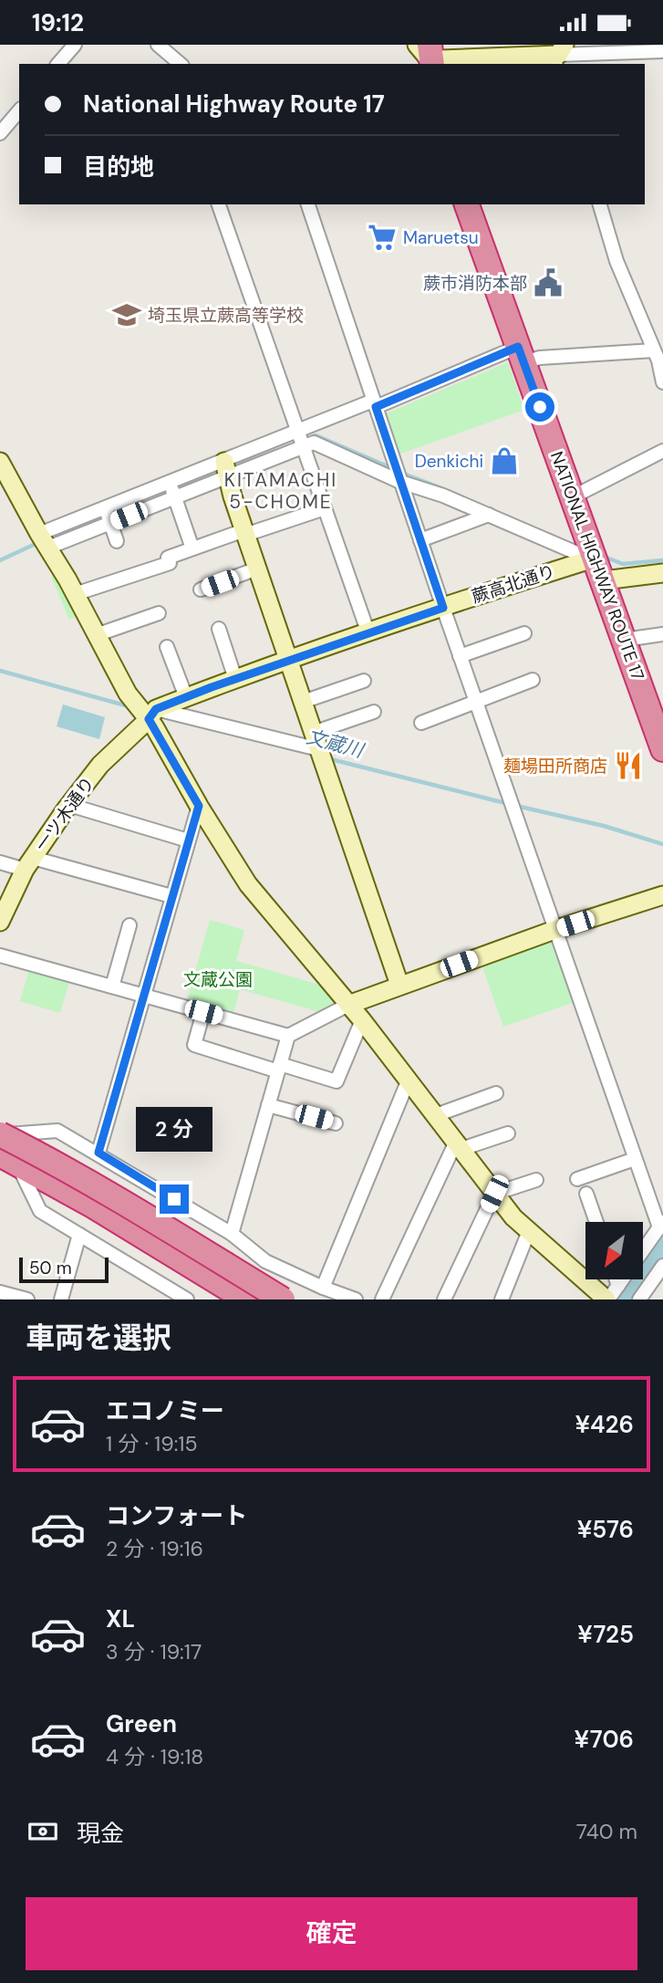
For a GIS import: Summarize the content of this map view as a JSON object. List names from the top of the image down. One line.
{"streets":{"highway":["NATIONAL HIGHWAY ROUTE 17"],"street":["蕨高北通り","一ツ木通り"]},"crossings":[["NATIONAL HIGHWAY ROUTE 17","蕨高北通り"],["蕨高北通り","一ツ木通り"]],"districts":["KITAMACHI 5-CHOME"],"water":["文蔵川"],"parks":["文蔵公園"],"places":{"supermarket":["Maruetsu"],"public building":["蕨市消防本部"],"school or university":["埼玉県立蕨高等学校"],"shop":["Denkichi"],"restaurant":["麺場田所商店"]},"scale_bar":"50 m","north":"bottom left","page":{"status":"19:12","banner":["National Highway Route 17","目的地"],"bubble":"2 分","scale":"50 m","heading":"車両を選択","list":[{"name":"エコノミー","note":"1 分 · 19:15","value":"¥426"},{"name":"コンフォート","note":"2 分 · 19:16","value":"¥576"},{"name":"XL","note":"3 分 · 19:17","value":"¥725"},{"name":"Green","note":"4 分 · 19:18","value":"¥706"}],"pay":["現金","740 m"],"buttons":"確定"}}
